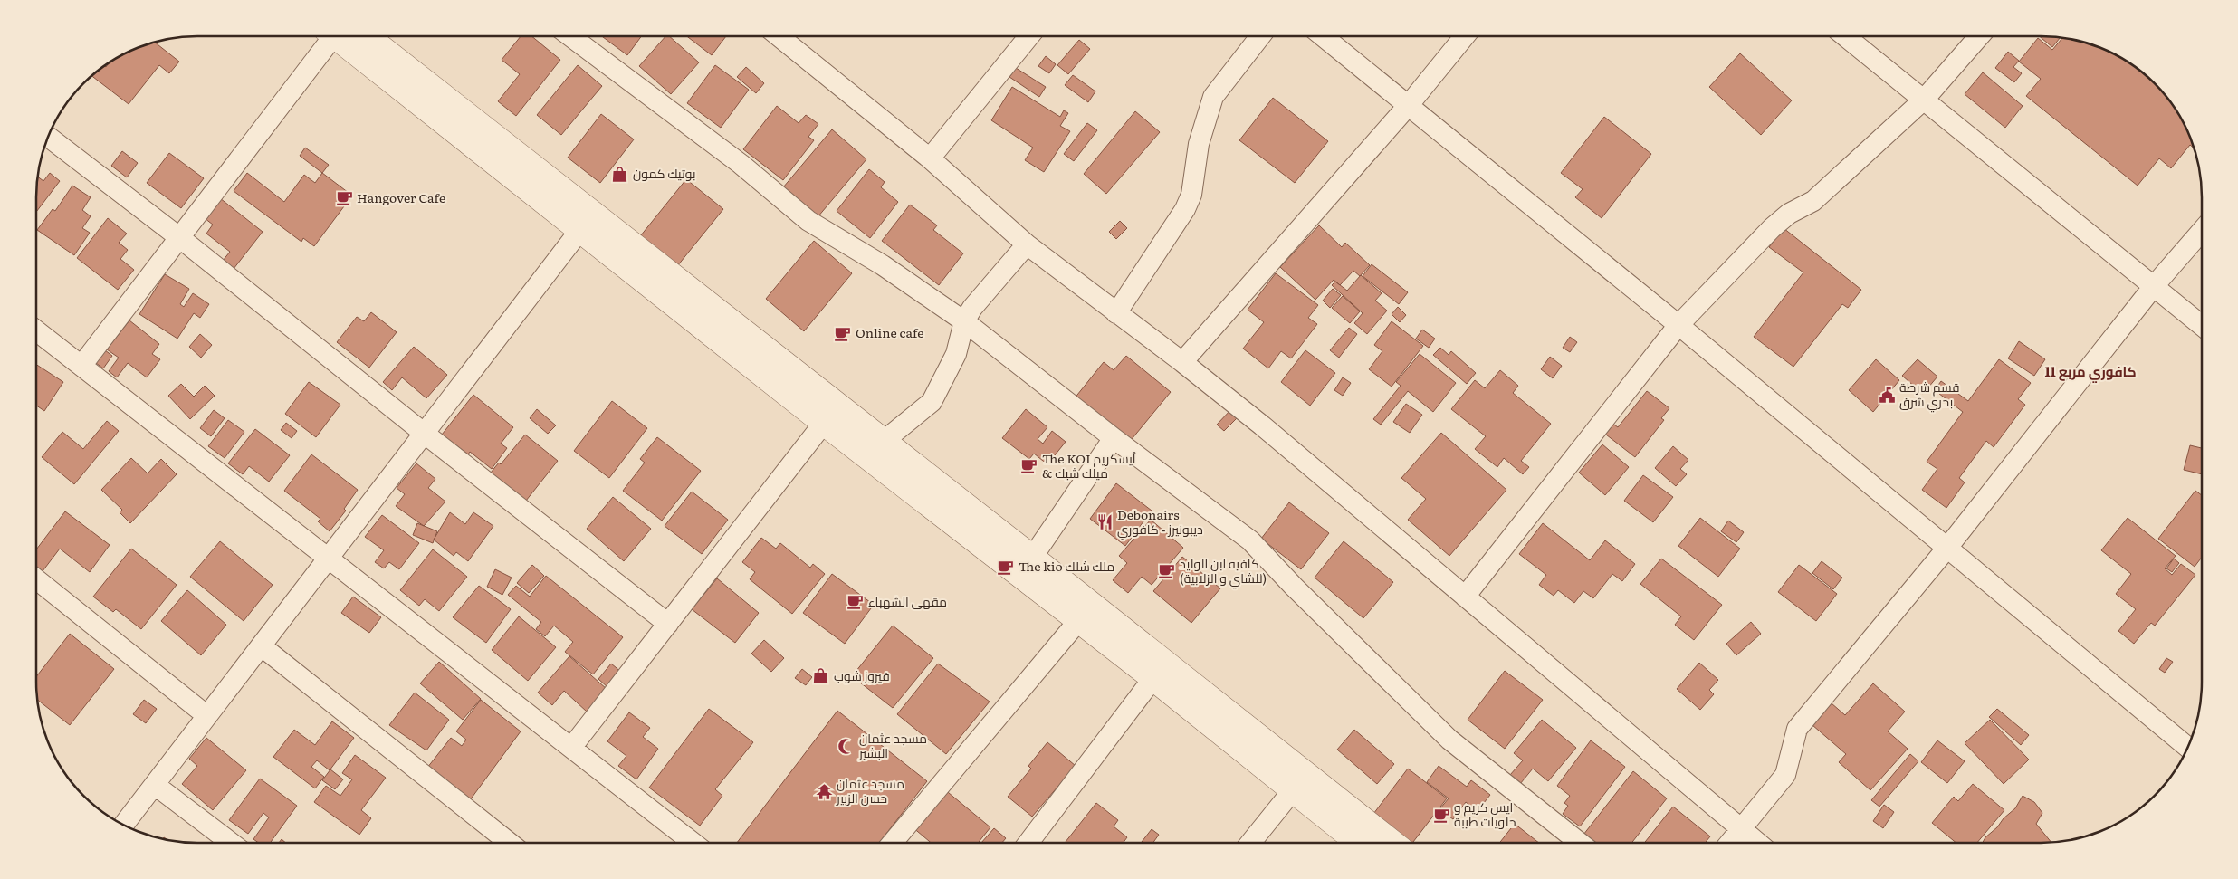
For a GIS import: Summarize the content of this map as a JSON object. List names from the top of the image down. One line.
{"districts":["كافوري مربع 11"],"places":{"shop":["بوتيك كمون","فيروز شوب"],"cafe":["Hangover Cafe","Online cafe","The KOI ٱيسكريم & ميلك شيك","The kio ملك شلك","كافيه ابن الوليد (للشاي و الزلابية)","مقهى الشهباء","ايس كريم و حلويات طيبة"],"public building":["قسم شرطة بحري شرق"],"restaurant":["Debonairs ديبونيرز - كافوري"],"mosque":["مسجد عثمان البشير"],"temple":["مسجد عثمان حسن الزبير"]}}
